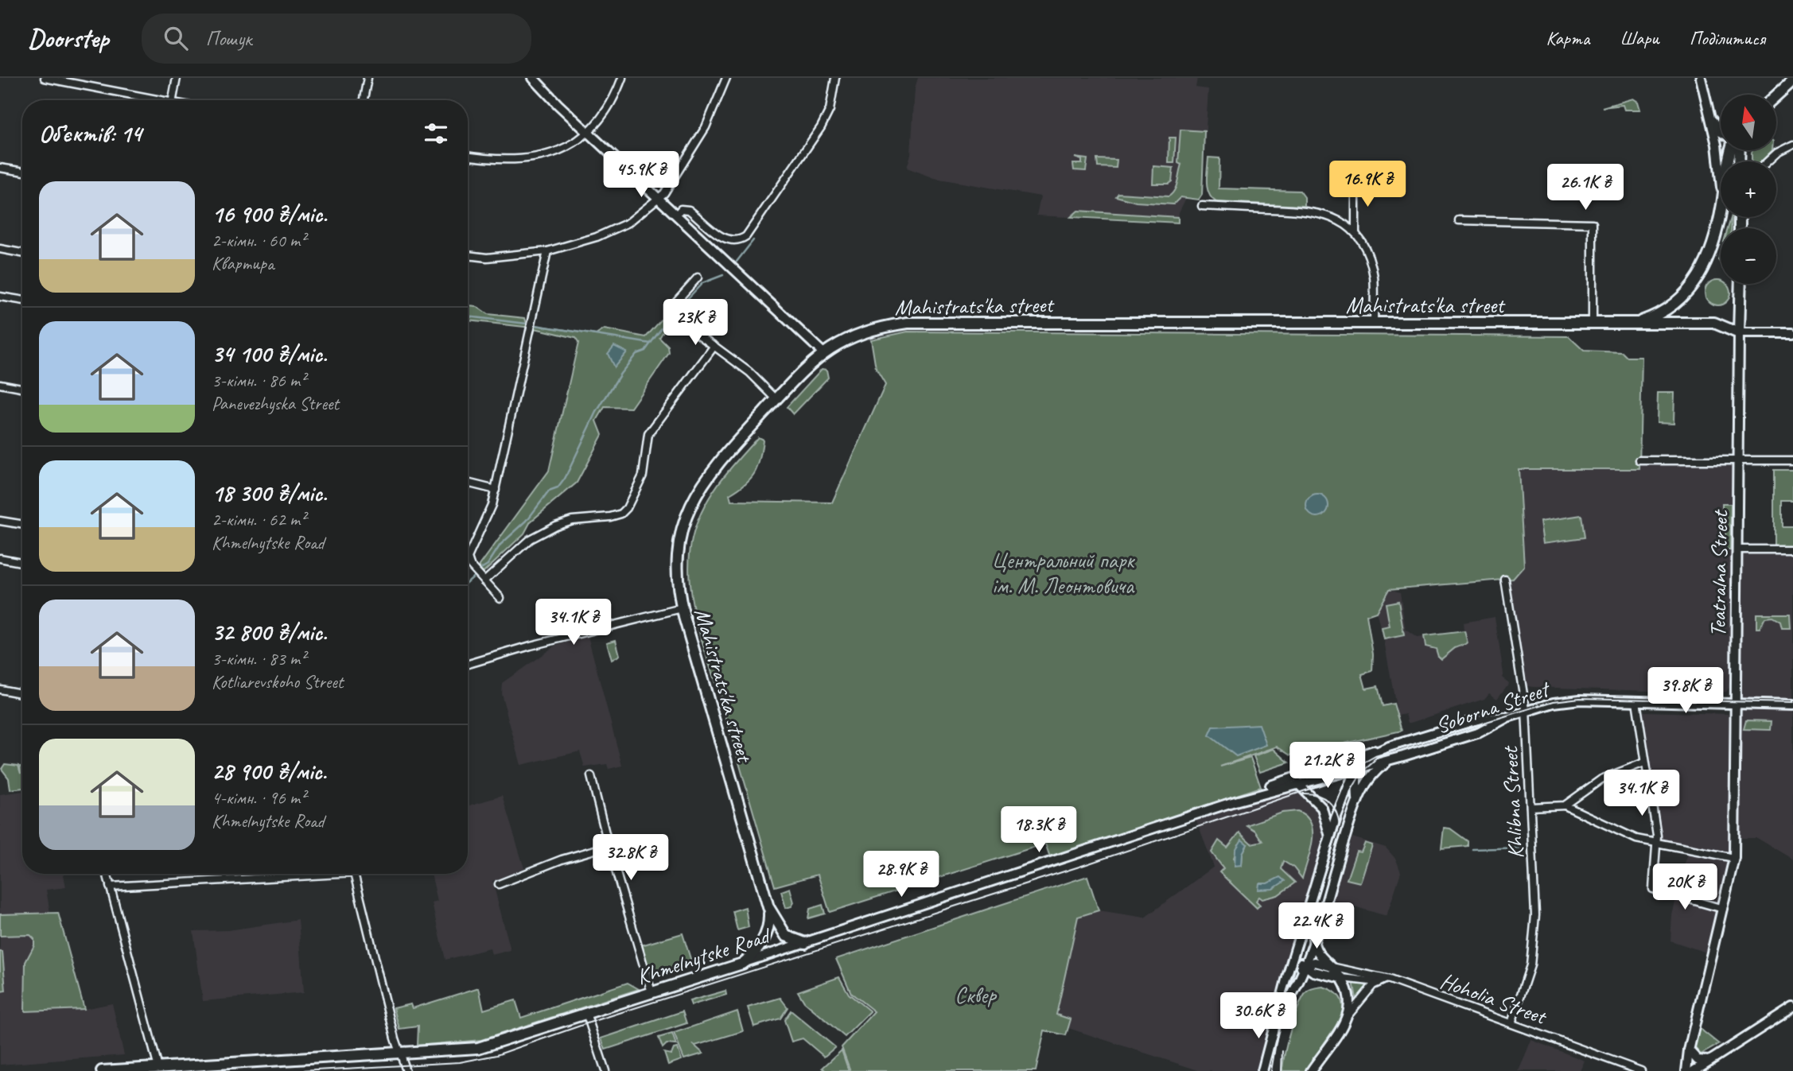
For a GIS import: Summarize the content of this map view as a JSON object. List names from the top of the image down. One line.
{"streets":{"main road":["Mahistrats'ka street","Teatralna Street","Soborna Street","Khmelnytske Road"],"street":["Khlibna Street","Hoholia Street"]},"crossings":[["Mahistrats'ka street","Teatralna Street"],["Teatralna Street","Soborna Street"],["Soborna Street","Khlibna Street"],["Soborna Street","Khmelnytske Road"],["Khlibna Street","Hoholia Street"]],"parks":["Центральний парк ім. М. Леонтовича","Сквер"],"north":"top","page":{"header":"Doorstep","search":"Пошук","nav":["Карта","Шари","Поділитися"],"map_buttons":["+","−"],"heading":"Об’єктів: 14","price":["45.9K ₴","16.9K ₴","26.1K ₴","23K ₴","34.1K ₴","39.8K ₴","21.2K ₴","34.1K ₴","18.3K ₴","32.8K ₴","28.9K ₴","20K ₴","22.4K ₴","30.6K ₴"],"list":[{"name":"16 900 ₴/міс.","note":"2-кімн. · 60 m² · Квартира"},{"name":"34 100 ₴/міс.","note":"3-кімн. · 86 m² · Panevezhyska Street"},{"name":"18 300 ₴/міс.","note":"2-кімн. · 62 m² · Khmelnytske Road"},{"name":"32 800 ₴/міс.","note":"3-кімн. · 83 m² · Kotliarevskoho Street"},{"name":"28 900 ₴/міс.","note":"4-кімн. · 96 m² · Khmelnytske Road"}]}}
